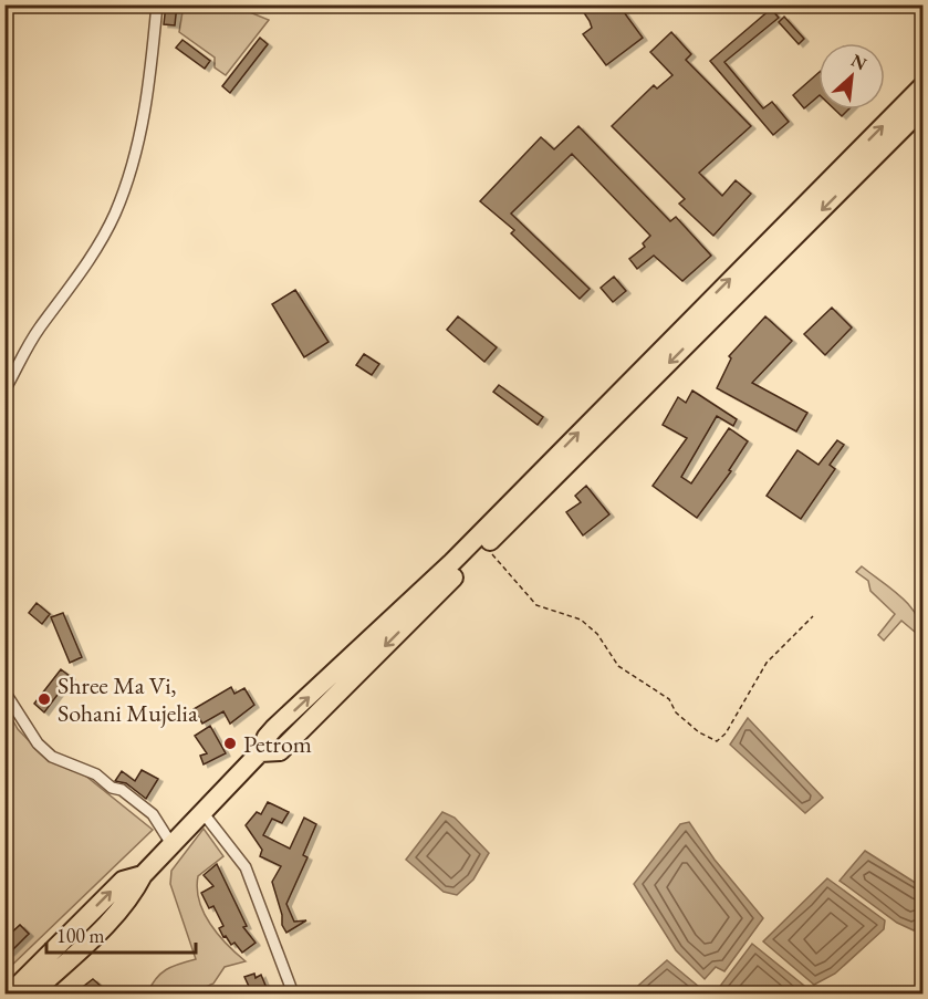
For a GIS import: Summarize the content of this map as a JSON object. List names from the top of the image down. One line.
{"places":["Shree Ma Vi, Sohani Mujelia","Petrom"],"scale_bar":"100 m","north":"top right"}
